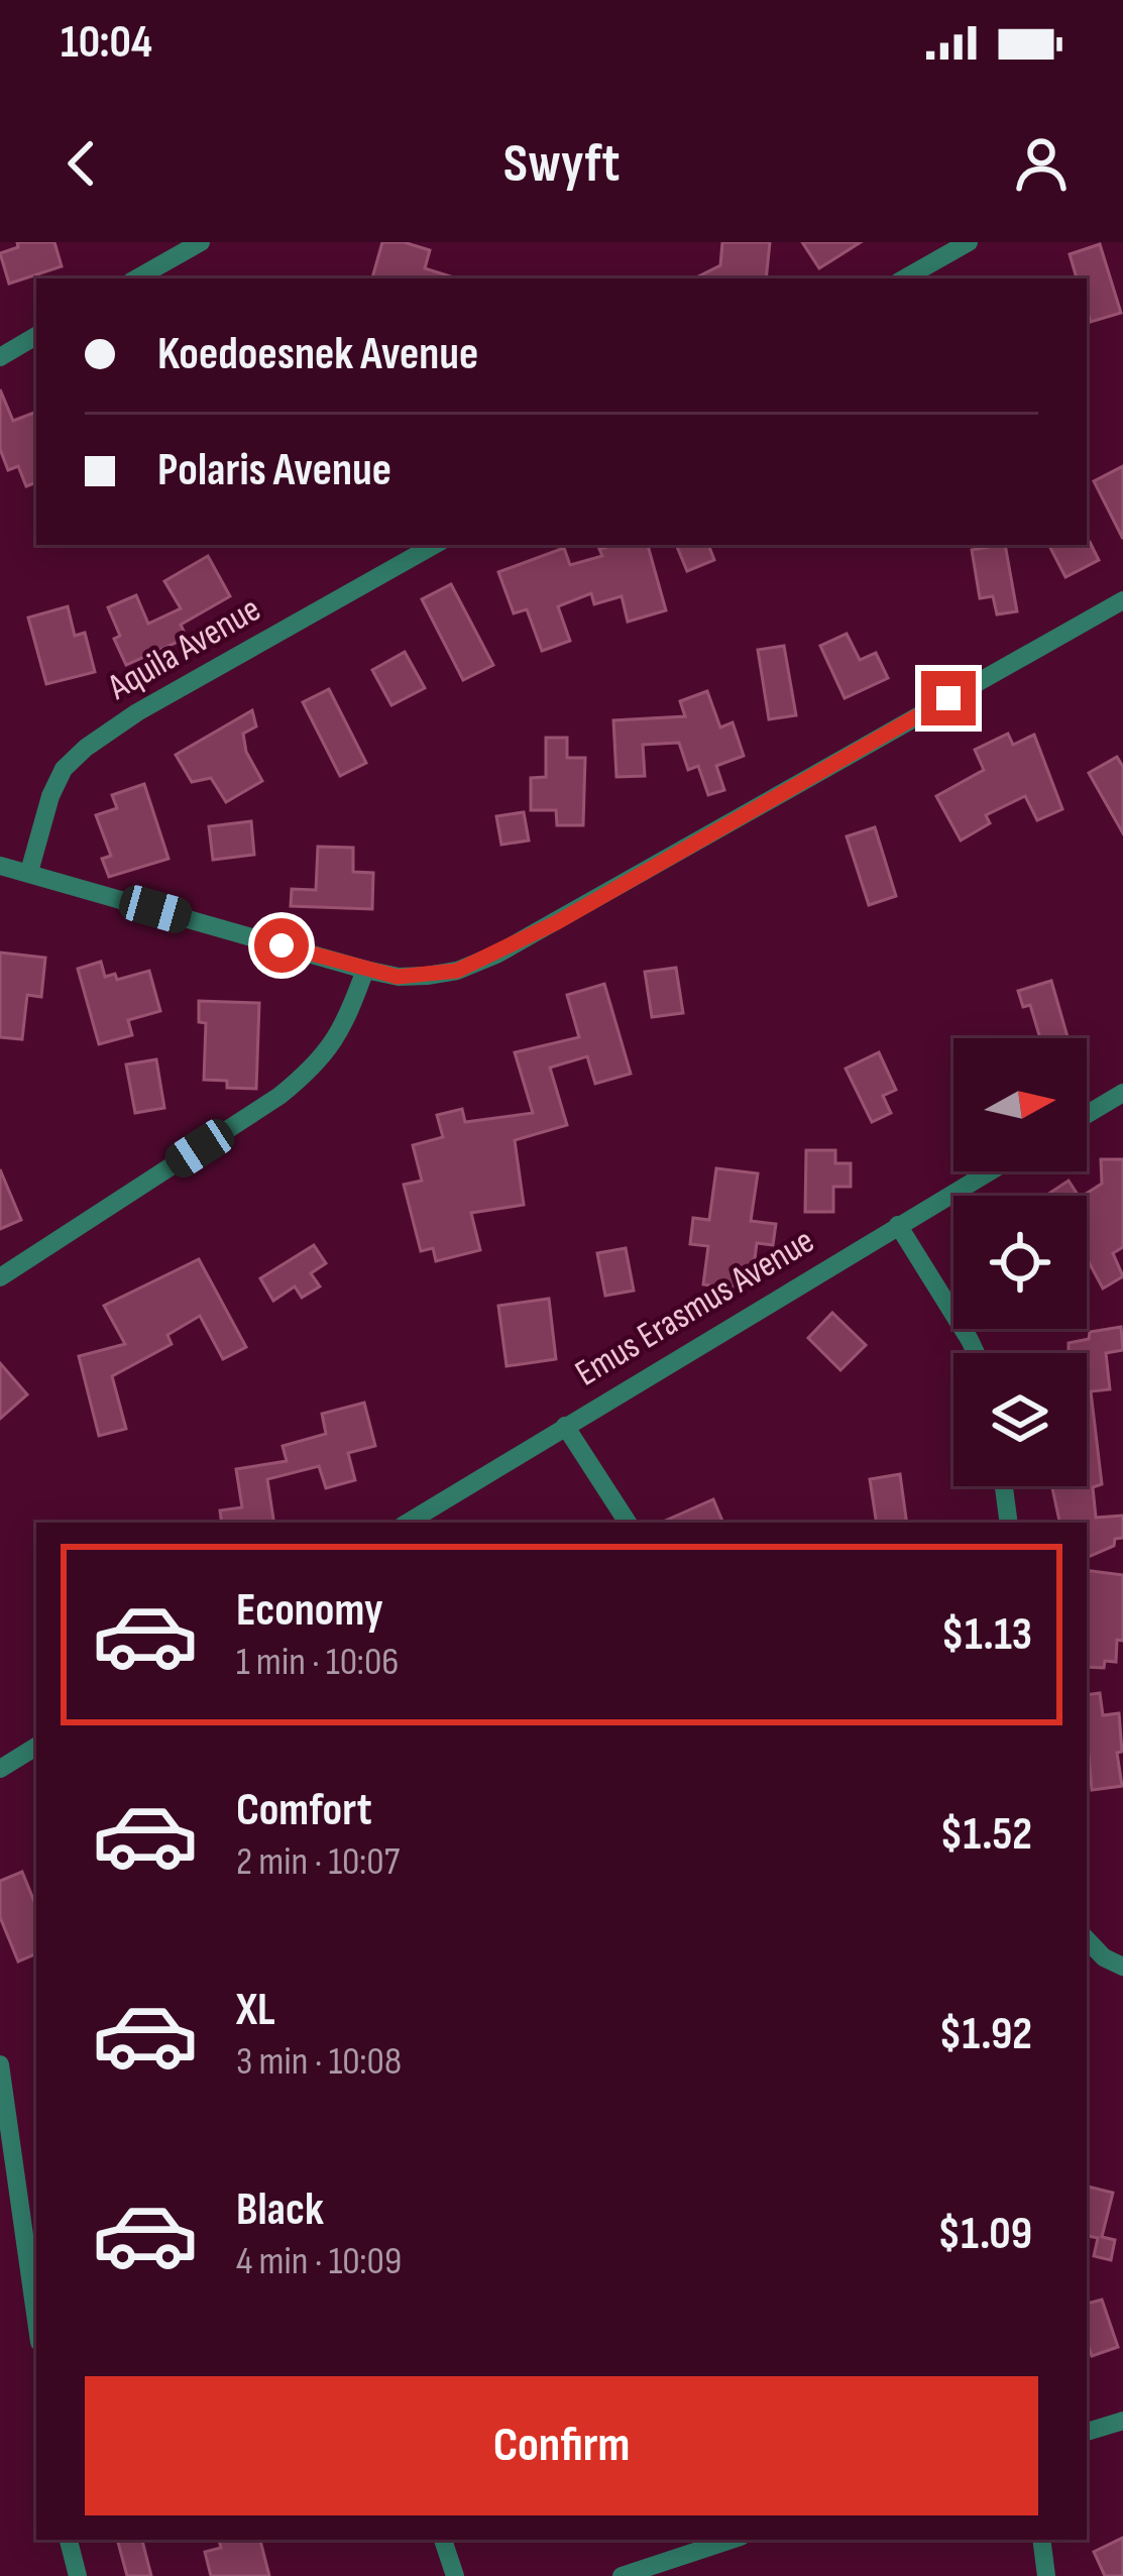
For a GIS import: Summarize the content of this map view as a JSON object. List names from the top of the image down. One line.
{"streets":{"street":["Aquila Avenue","Emus Erasmus Avenue"]},"north":"right","page":{"status":"10:04","header":"Swyft","banner":["Koedoesnek Avenue","Polaris Avenue"],"list":[{"name":"Economy","note":"1 min · 10:06","value":"$1.13"},{"name":"Comfort","note":"2 min · 10:07","value":"$1.52"},{"name":"XL","note":"3 min · 10:08","value":"$1.92"},{"name":"Black","note":"4 min · 10:09","value":"$1.09"}],"buttons":"Confirm"}}
